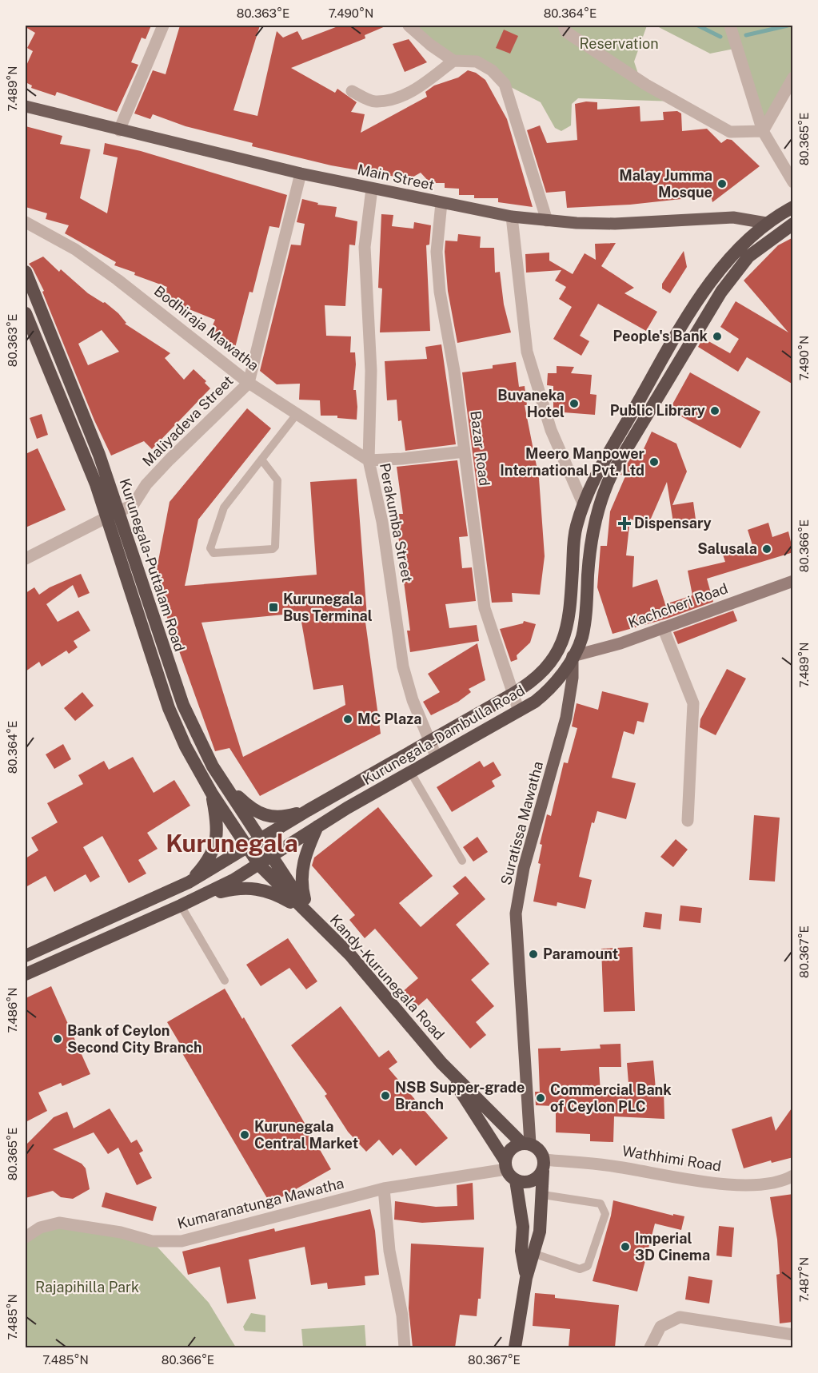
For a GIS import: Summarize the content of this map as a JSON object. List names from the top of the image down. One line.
{"streets":{"highway":["Kurunegala-Puttalam Road","Kurunegala-Dambulla Road","Kandy-Kurunegala Road"],"main road":["Main Street","Kachcheri Road","Suratissa Mawatha"],"street":["Bodhiraja Mawatha","Maliyadeva Street","Bazar Road","Perakumba Street","Wathhimi Road","Kumaranatunga Mawatha"]},"crossings":[["Main Street","Maliyadeva Street"],["Main Street","Bazar Road"],["Main Street","Perakumba Street"],["Main Street","Kurunegala-Dambulla Road"],["Bodhiraja Mawatha","Maliyadeva Street"],["Bodhiraja Mawatha","Perakumba Street"],["Maliyadeva Street","Kurunegala-Puttalam Road"],["Bazar Road","Kurunegala-Dambulla Road"],["Perakumba Street","Kurunegala-Dambulla Road"],["Kurunegala-Puttalam Road","Kurunegala-Dambulla Road"],["Kurunegala-Puttalam Road","Kandy-Kurunegala Road"],["Kachcheri Road","Kurunegala-Dambulla Road"],["Kachcheri Road","Suratissa Mawatha"],["Kurunegala-Dambulla Road","Suratissa Mawatha"],["Kurunegala-Dambulla Road","Kandy-Kurunegala Road"],["Suratissa Mawatha","Kandy-Kurunegala Road"],["Suratissa Mawatha","Wathhimi Road"],["Suratissa Mawatha","Kumaranatunga Mawatha"],["Kandy-Kurunegala Road","Wathhimi Road"],["Kandy-Kurunegala Road","Kumaranatunga Mawatha"],["Wathhimi Road","Kumaranatunga Mawatha"]],"districts":["Kurunegala"],"parks":["Reservation","Rajapihilla Park"],"places":{"other":["Malay Jumma Mosque","People's Bank","Buvaneka Hotel","Public Library","Meero Manpower International Pvt. Ltd","Salusala","MC Plaza","Paramount","Bank of Ceylon Second City Branch","NSB Supper-grade Branch","Commercial Bank of Ceylon PLC","Kurunegala Central Market","Imperial 3D Cinema"],"health":["Dispensary"],"transit":["Kurunegala Bus Terminal"]},"coordinates":["80.363°E","7.490°N","80.364°E","7.489°N","80.365°E","80.366°E","80.367°E","7.486°N","7.487°N","7.485°N"]}
